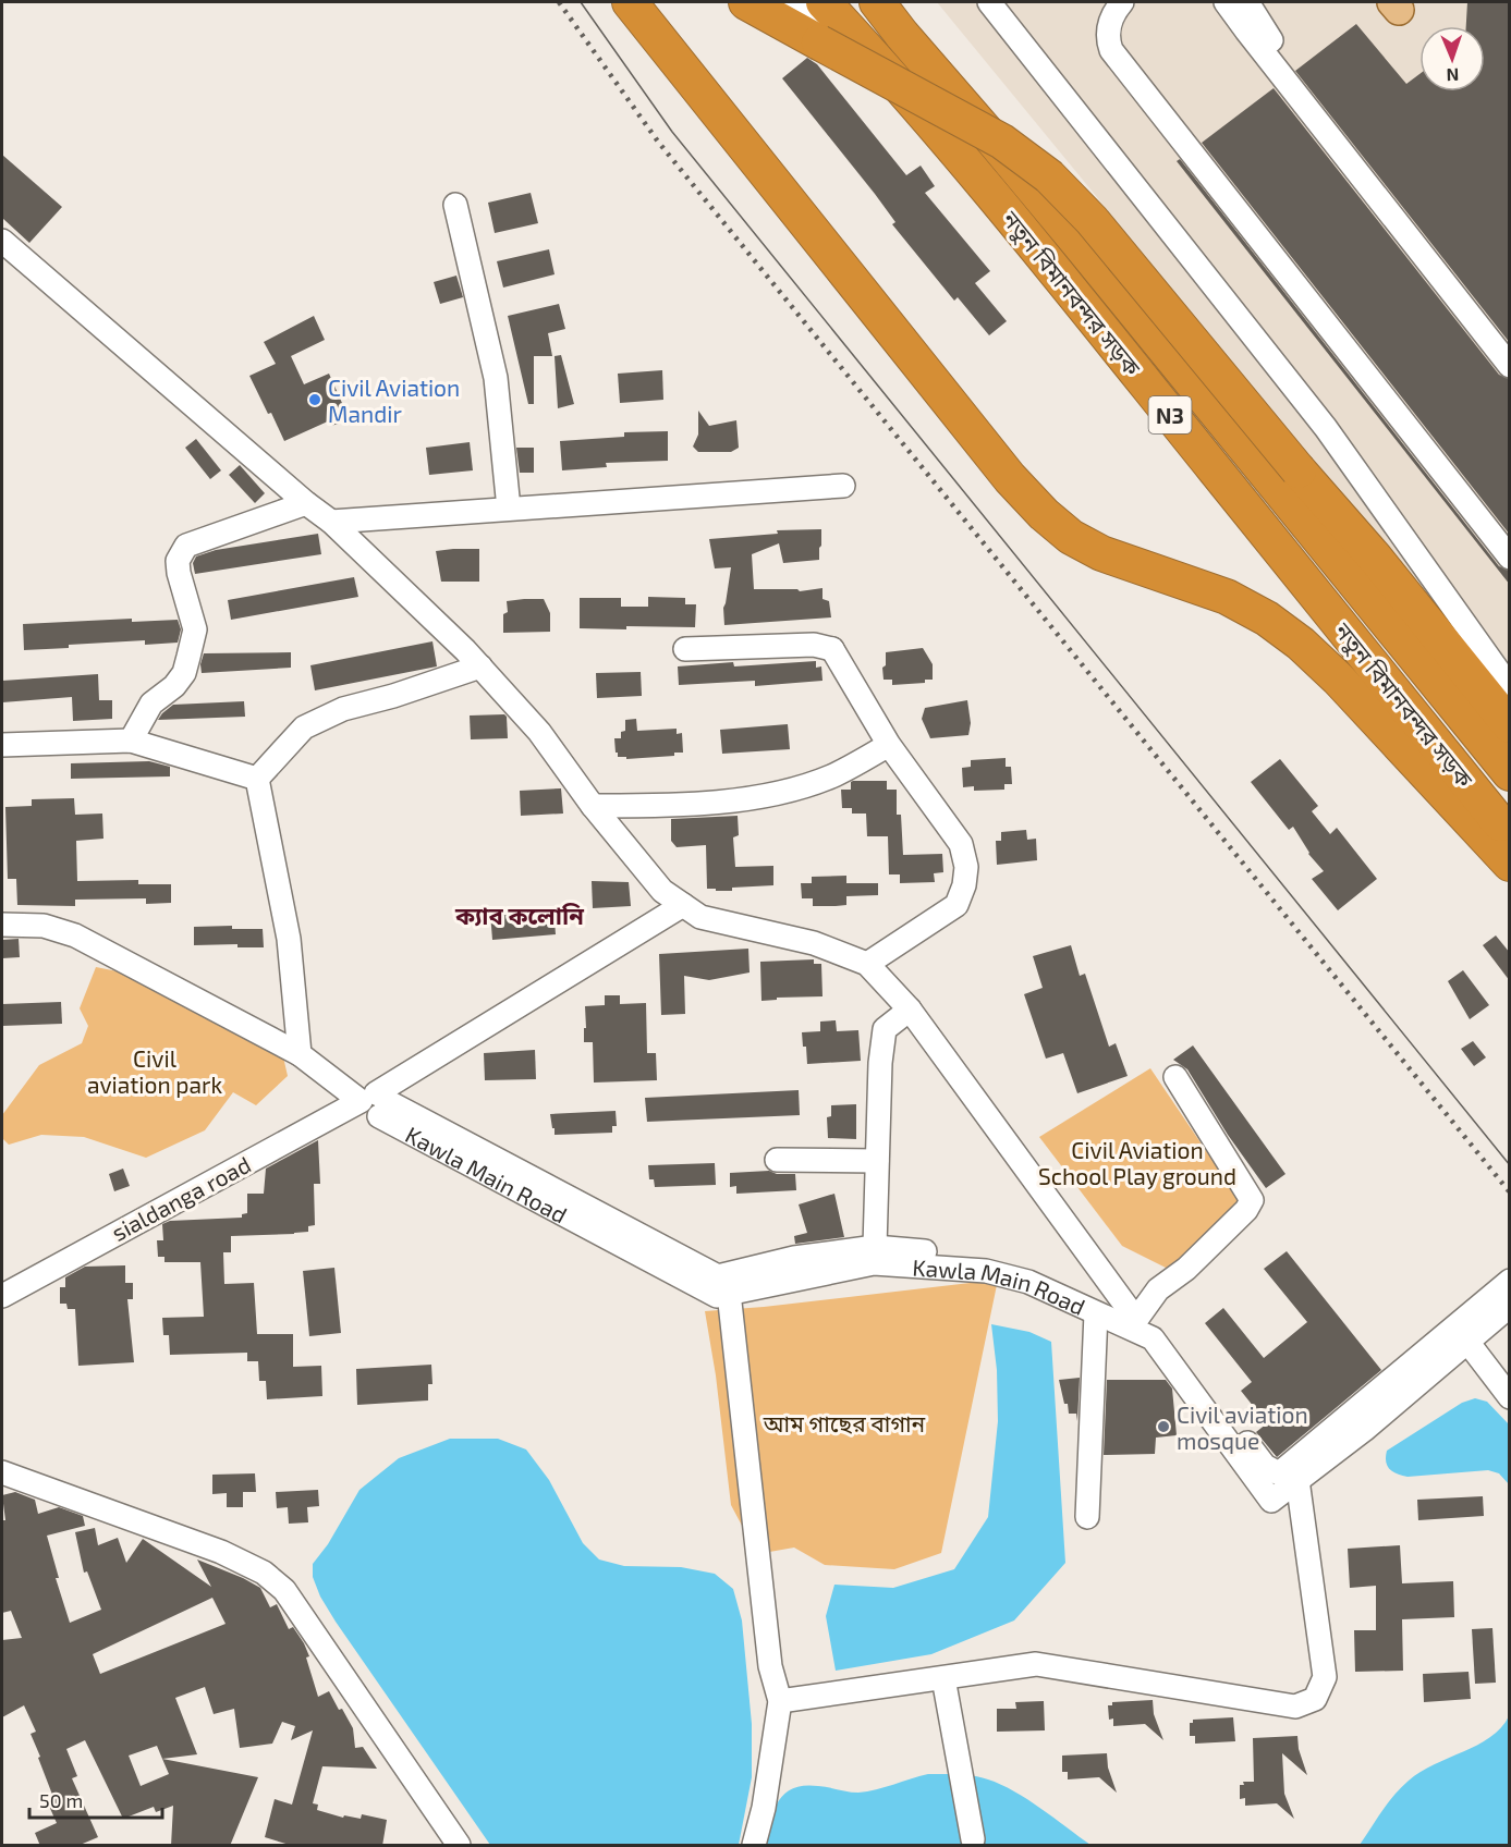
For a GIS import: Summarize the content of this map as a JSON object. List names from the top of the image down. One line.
{"streets":{"highway":["নতুন বিমানবন্দর সড়ক","N3"],"street":["Kawla Main Road","sialdanga road"]},"crossings":[["Kawla Main Road","sialdanga road"]],"districts":["ক্যাব কলোনি"],"parks":["Civil aviation park","Civil Aviation School Play ground","আম গাছের বাগান"],"places":["Civil Aviation Mandir","Civil aviation mosque"],"scale_bar":"50 m","north":"bottom"}
